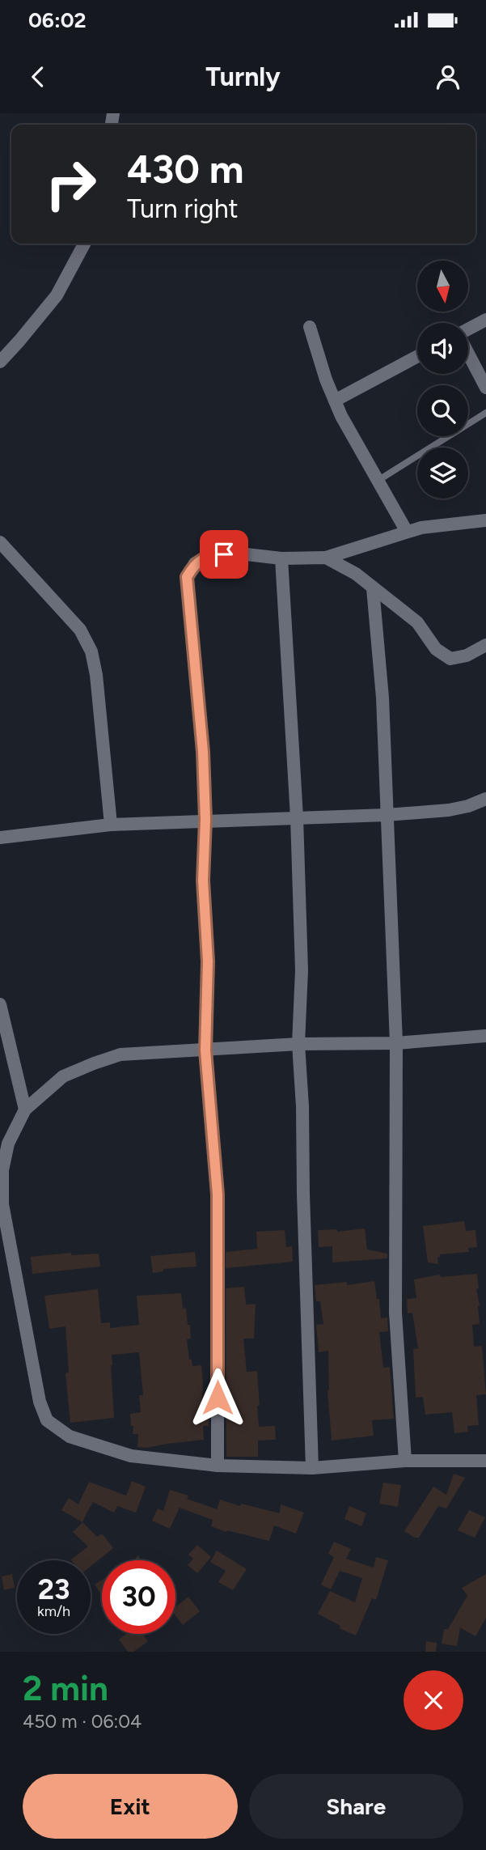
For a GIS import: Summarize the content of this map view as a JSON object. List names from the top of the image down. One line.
{"north":"bottom","page":{"status":"06:02","header":"Turnly","turn":["430 m","Turn right"],"speed":"23 km/h","limit":"30","heading":["2 min","450 m · 06:04"],"buttons":["Exit","Share"]}}
